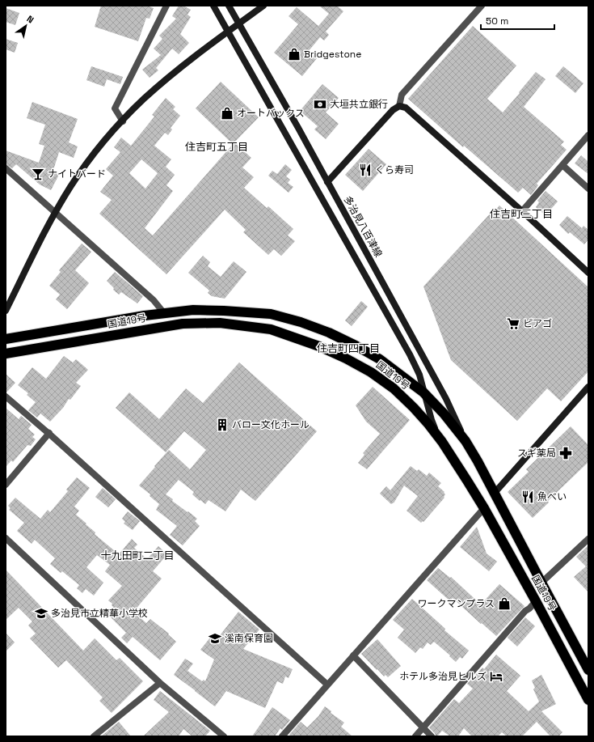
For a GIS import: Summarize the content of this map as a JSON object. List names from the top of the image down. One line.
{"streets":{"highway":["国道19号"],"main road":["多治見八百津線"]},"crossings":[["多治見八百津線","国道19号"]],"districts":["住吉町五丁目","住吉町三丁目","住吉町四丁目","十九田町二丁目"],"places":{"shop":["Bridgestone","オートバックス","ワークマンプラス"],"bank":["大垣共立銀行"],"restaurant":["くら寿司","魚べい"],"bar":["ナイトバード"],"supermarket":["ピアゴ"],"building":["バロー文化ホール"],"pharmacy":["スギ薬局"],"school or university":["多治見市立精華小学校","溪南保育園"],"hotel":["ホテル多治見ヒルズ"]},"scale_bar":"50 m","north":"top right"}
